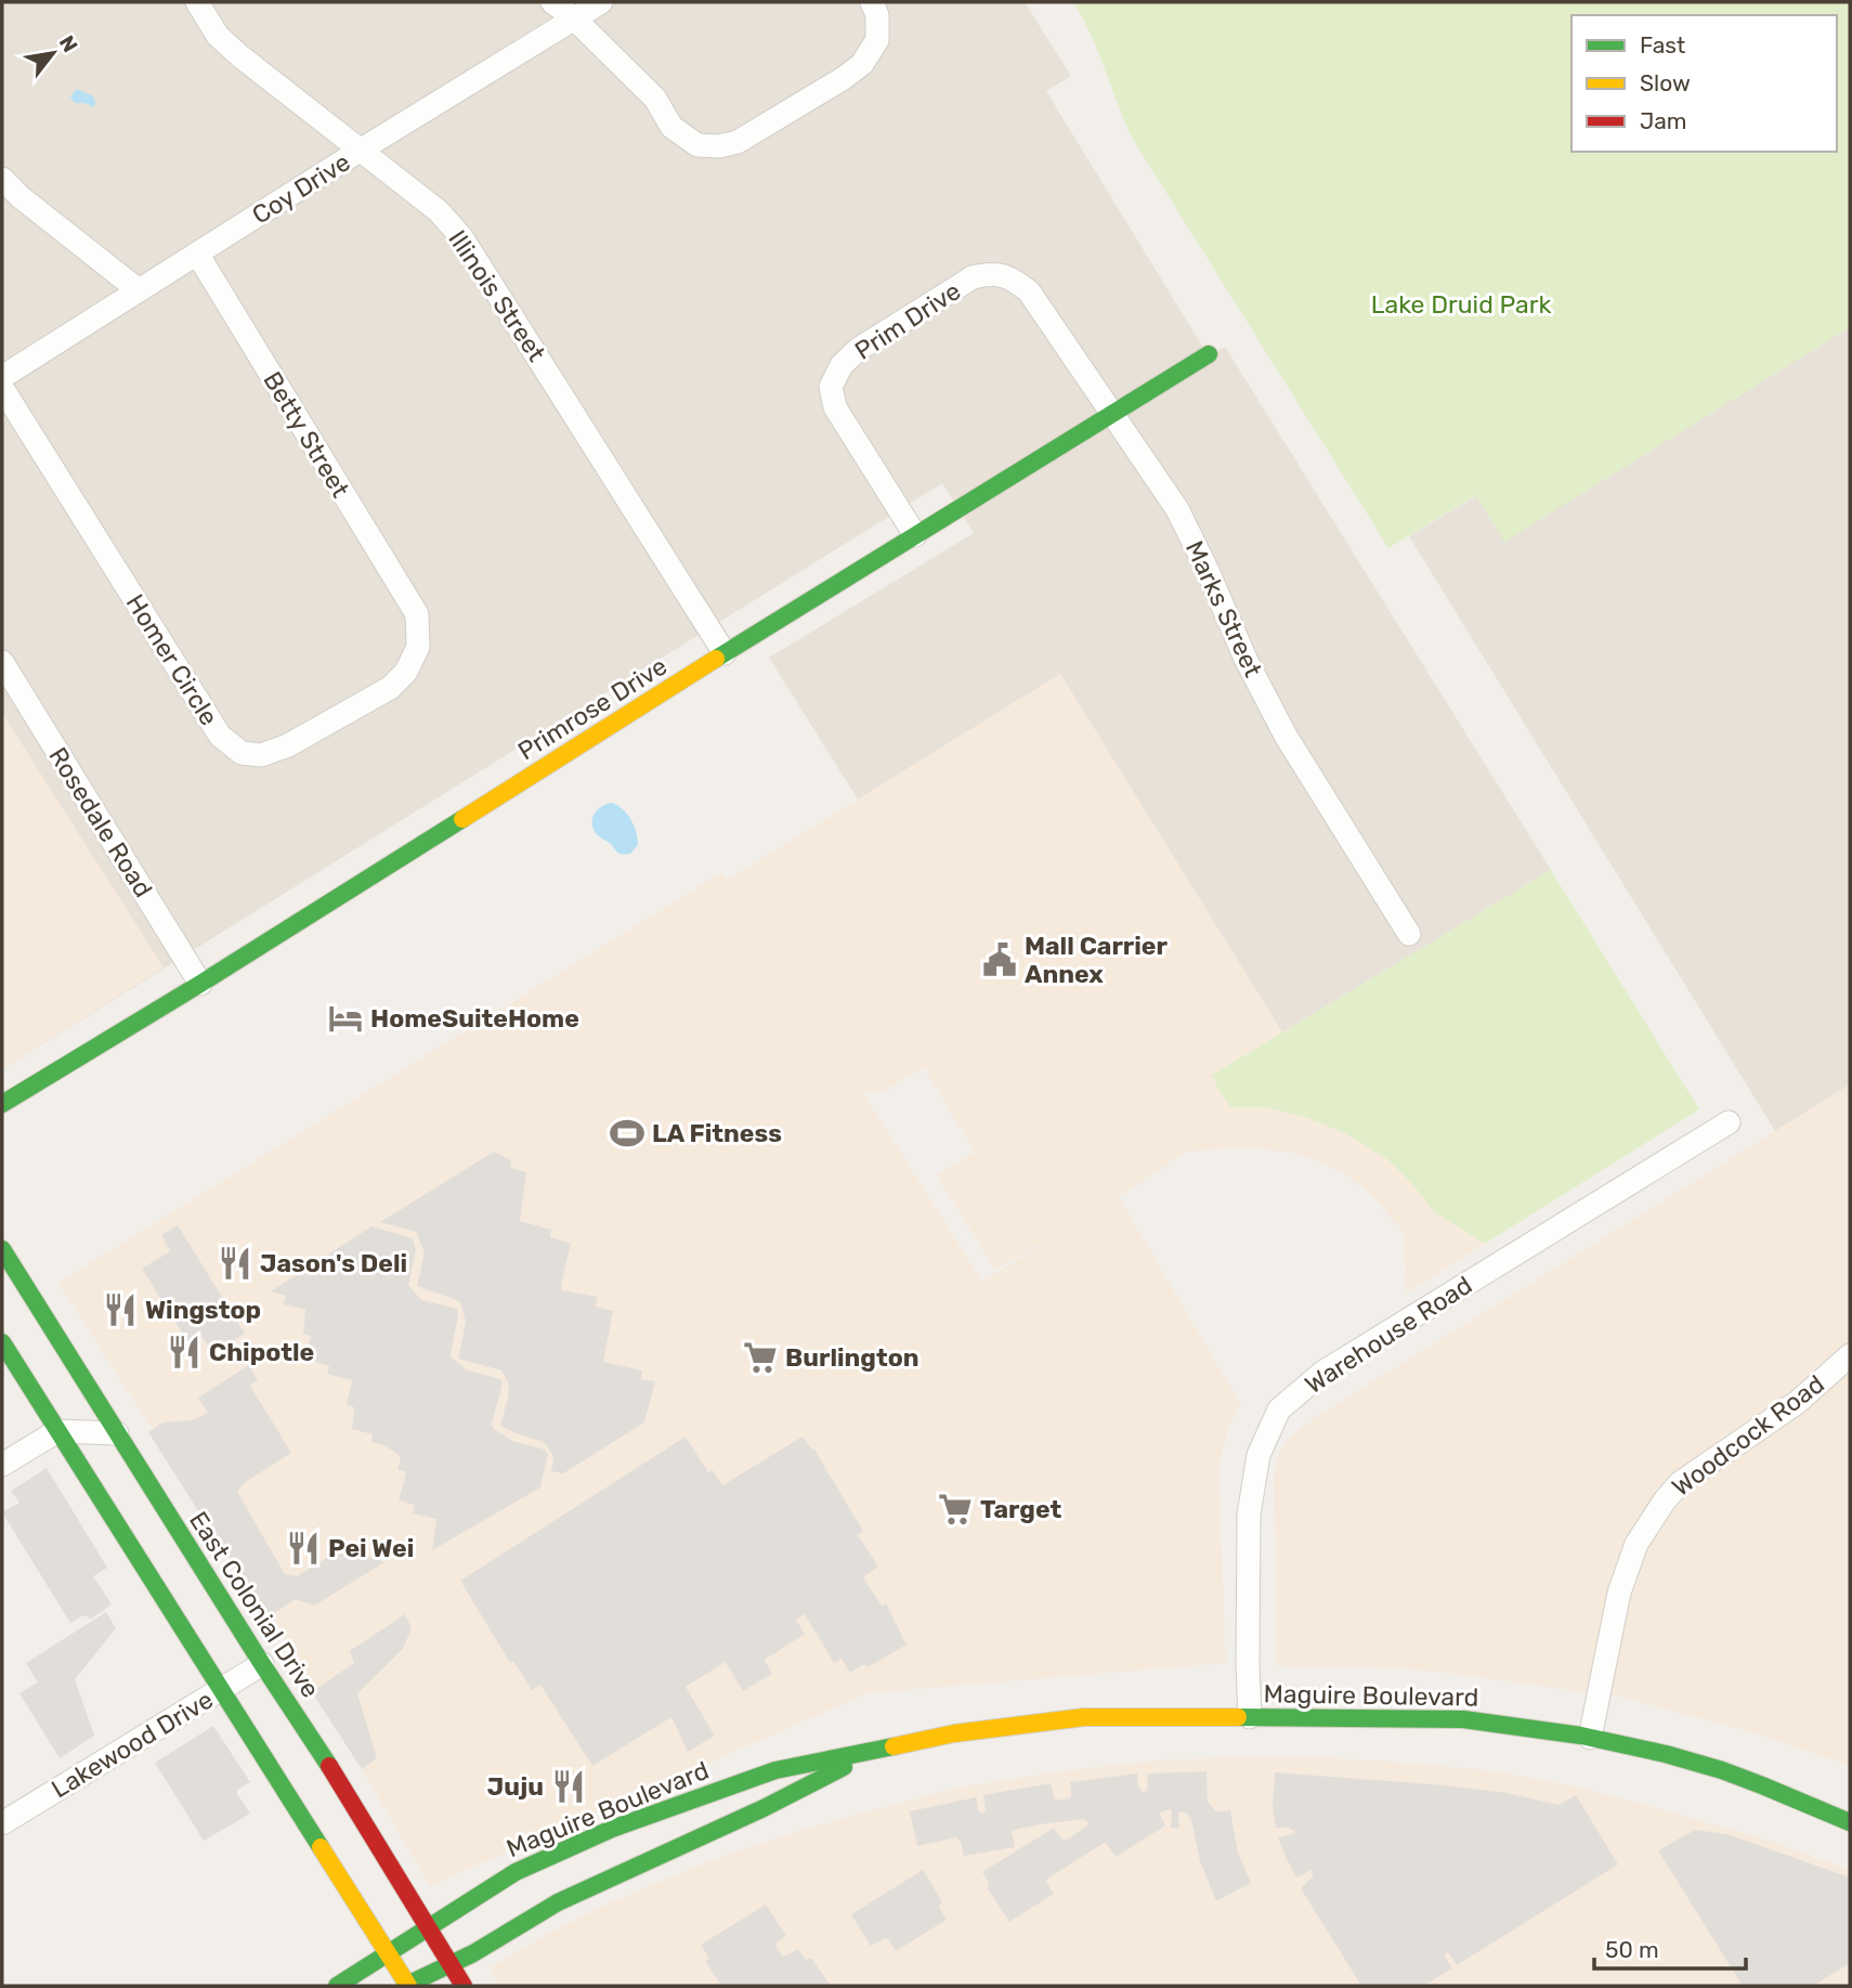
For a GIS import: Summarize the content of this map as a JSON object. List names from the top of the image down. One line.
{"streets":{"main road":["Primrose Drive","East Colonial Drive","Maguire Boulevard"],"street":["Coy Drive","Illinois Street","Prim Drive","Betty Street","Marks Street","Homer Circle","Rosedale Road","Warehouse Road","Woodcock Road","Lakewood Drive"]},"crossings":[["Coy Drive","Illinois Street"],["Coy Drive","Betty Street"],["Illinois Street","Primrose Drive"],["Prim Drive","Marks Street"],["Prim Drive","Primrose Drive"],["Betty Street","Homer Circle"],["Marks Street","Primrose Drive"],["Primrose Drive","Rosedale Road"],["Warehouse Road","Maguire Boulevard"],["Woodcock Road","Maguire Boulevard"],["East Colonial Drive","Maguire Boulevard"],["East Colonial Drive","Lakewood Drive"]],"parks":["Lake Druid Park"],"places":{"public building":["Mall Carrier Annex"],"hotel":["HomeSuiteHome"],"sports":["LA Fitness"],"restaurant":["Jason's Deli","Wingstop","Chipotle","Pei Wei","Juju"],"supermarket":["Burlington","Target"]},"legend":["Fast","Slow","Jam"],"scale_bar":"50 m","north":"top right"}
